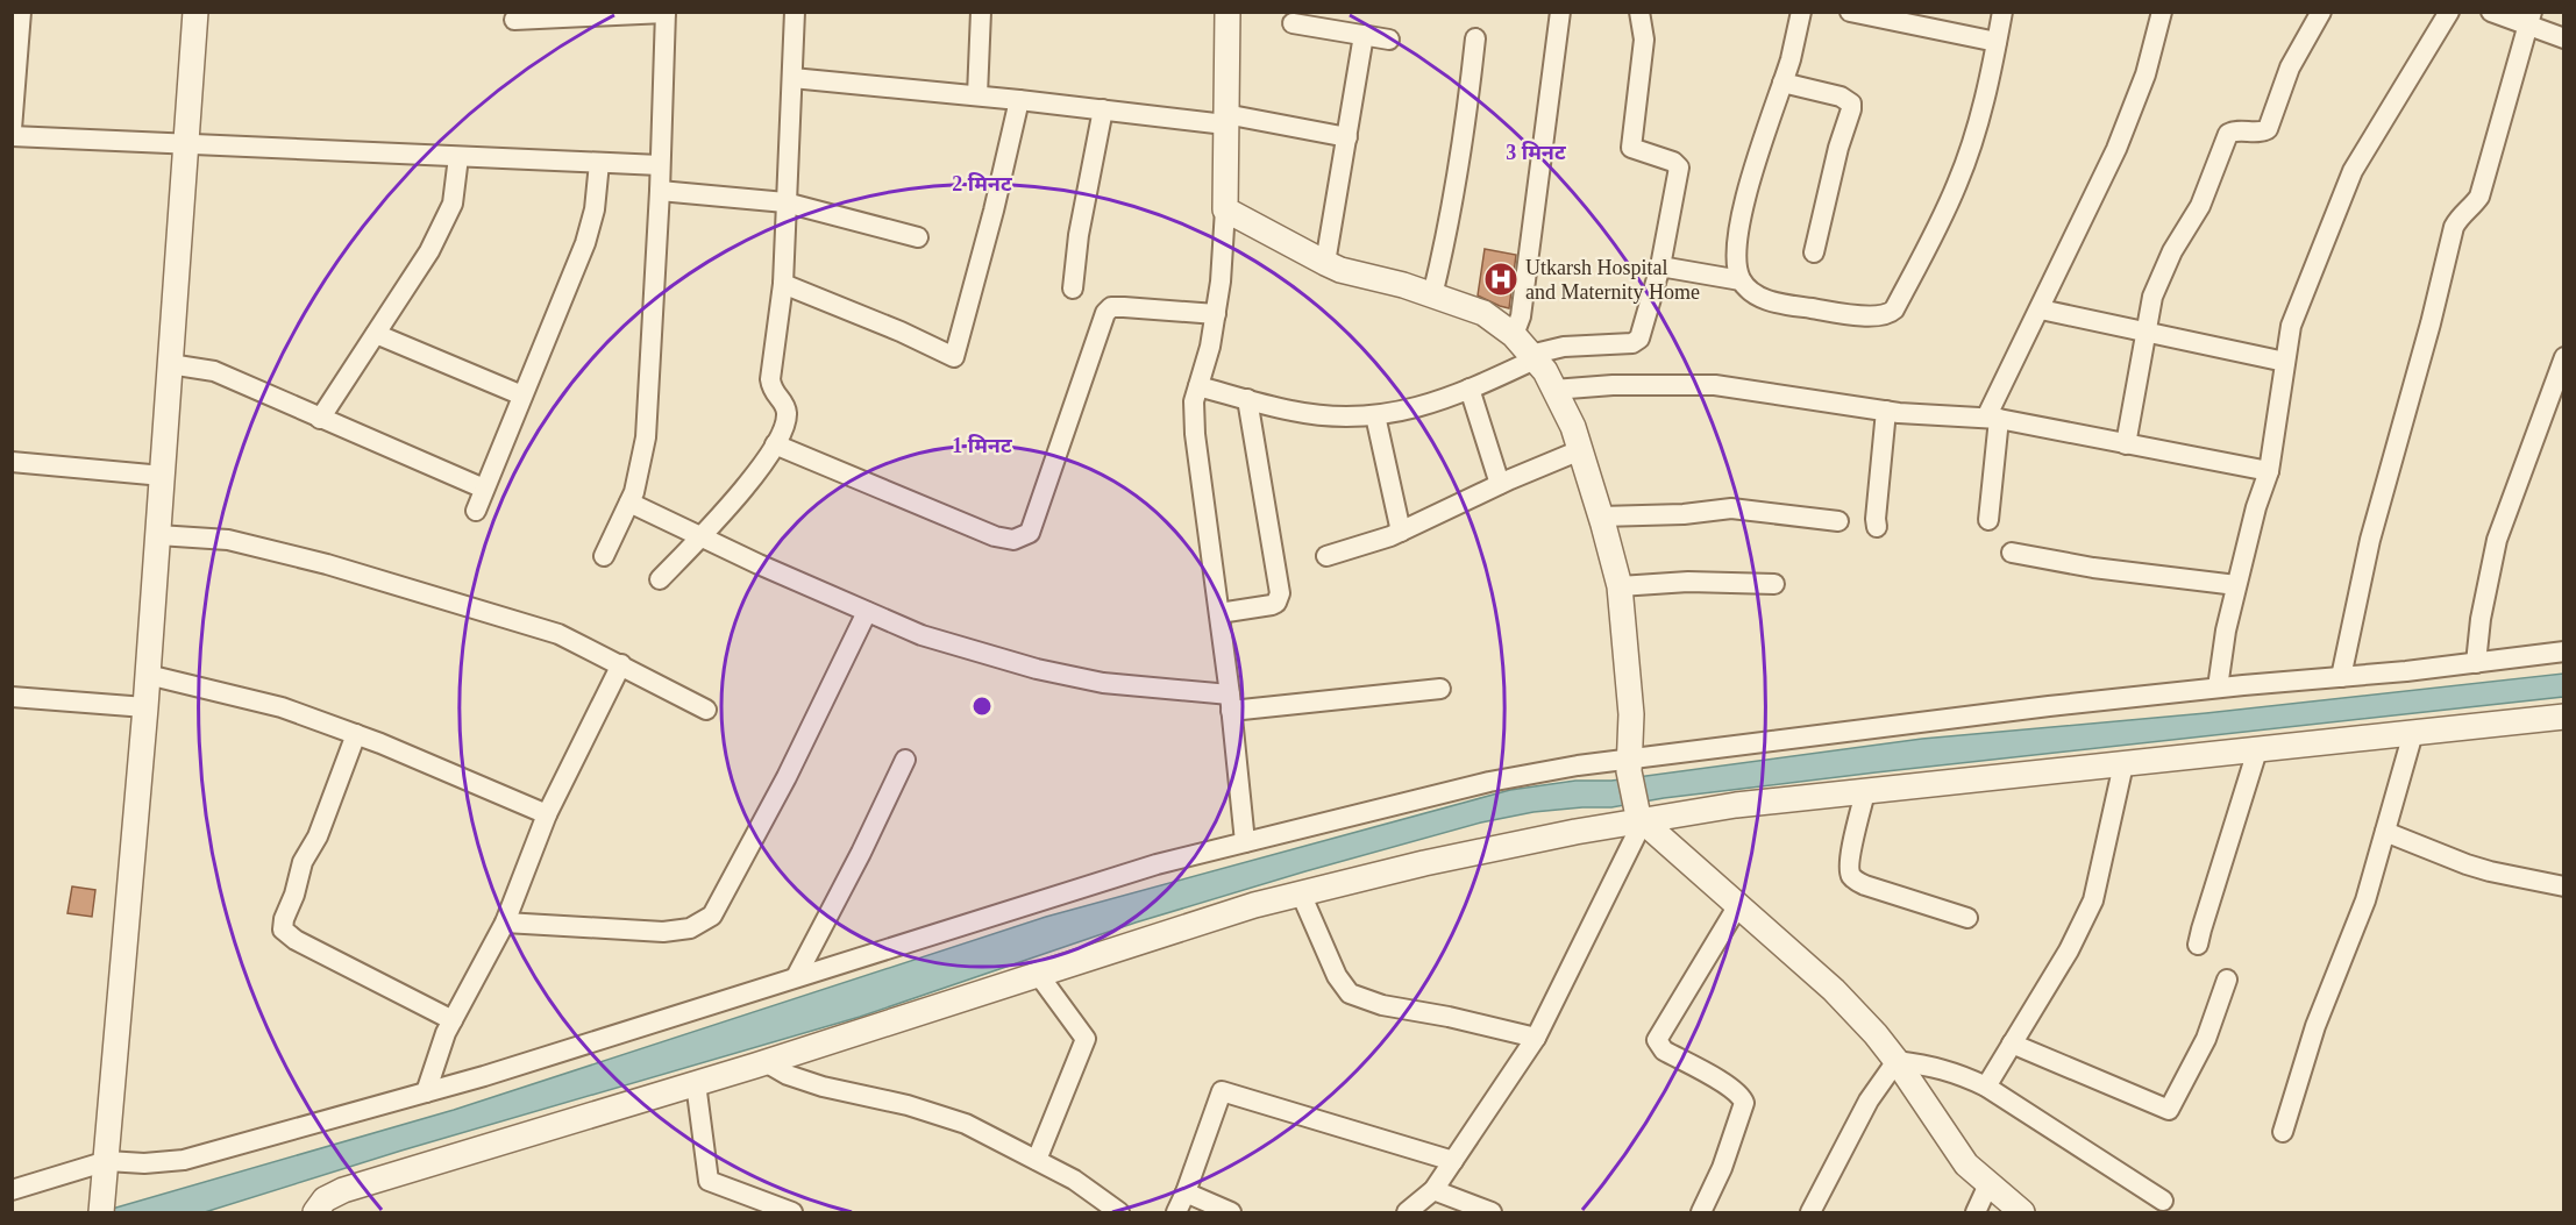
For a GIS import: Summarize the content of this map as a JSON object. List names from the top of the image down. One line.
{"places":{"hospital":["Utkarsh Hospital and Maternity Home"]},"rings":["3 मिनट","2 मिनट","1 मिनट"]}
